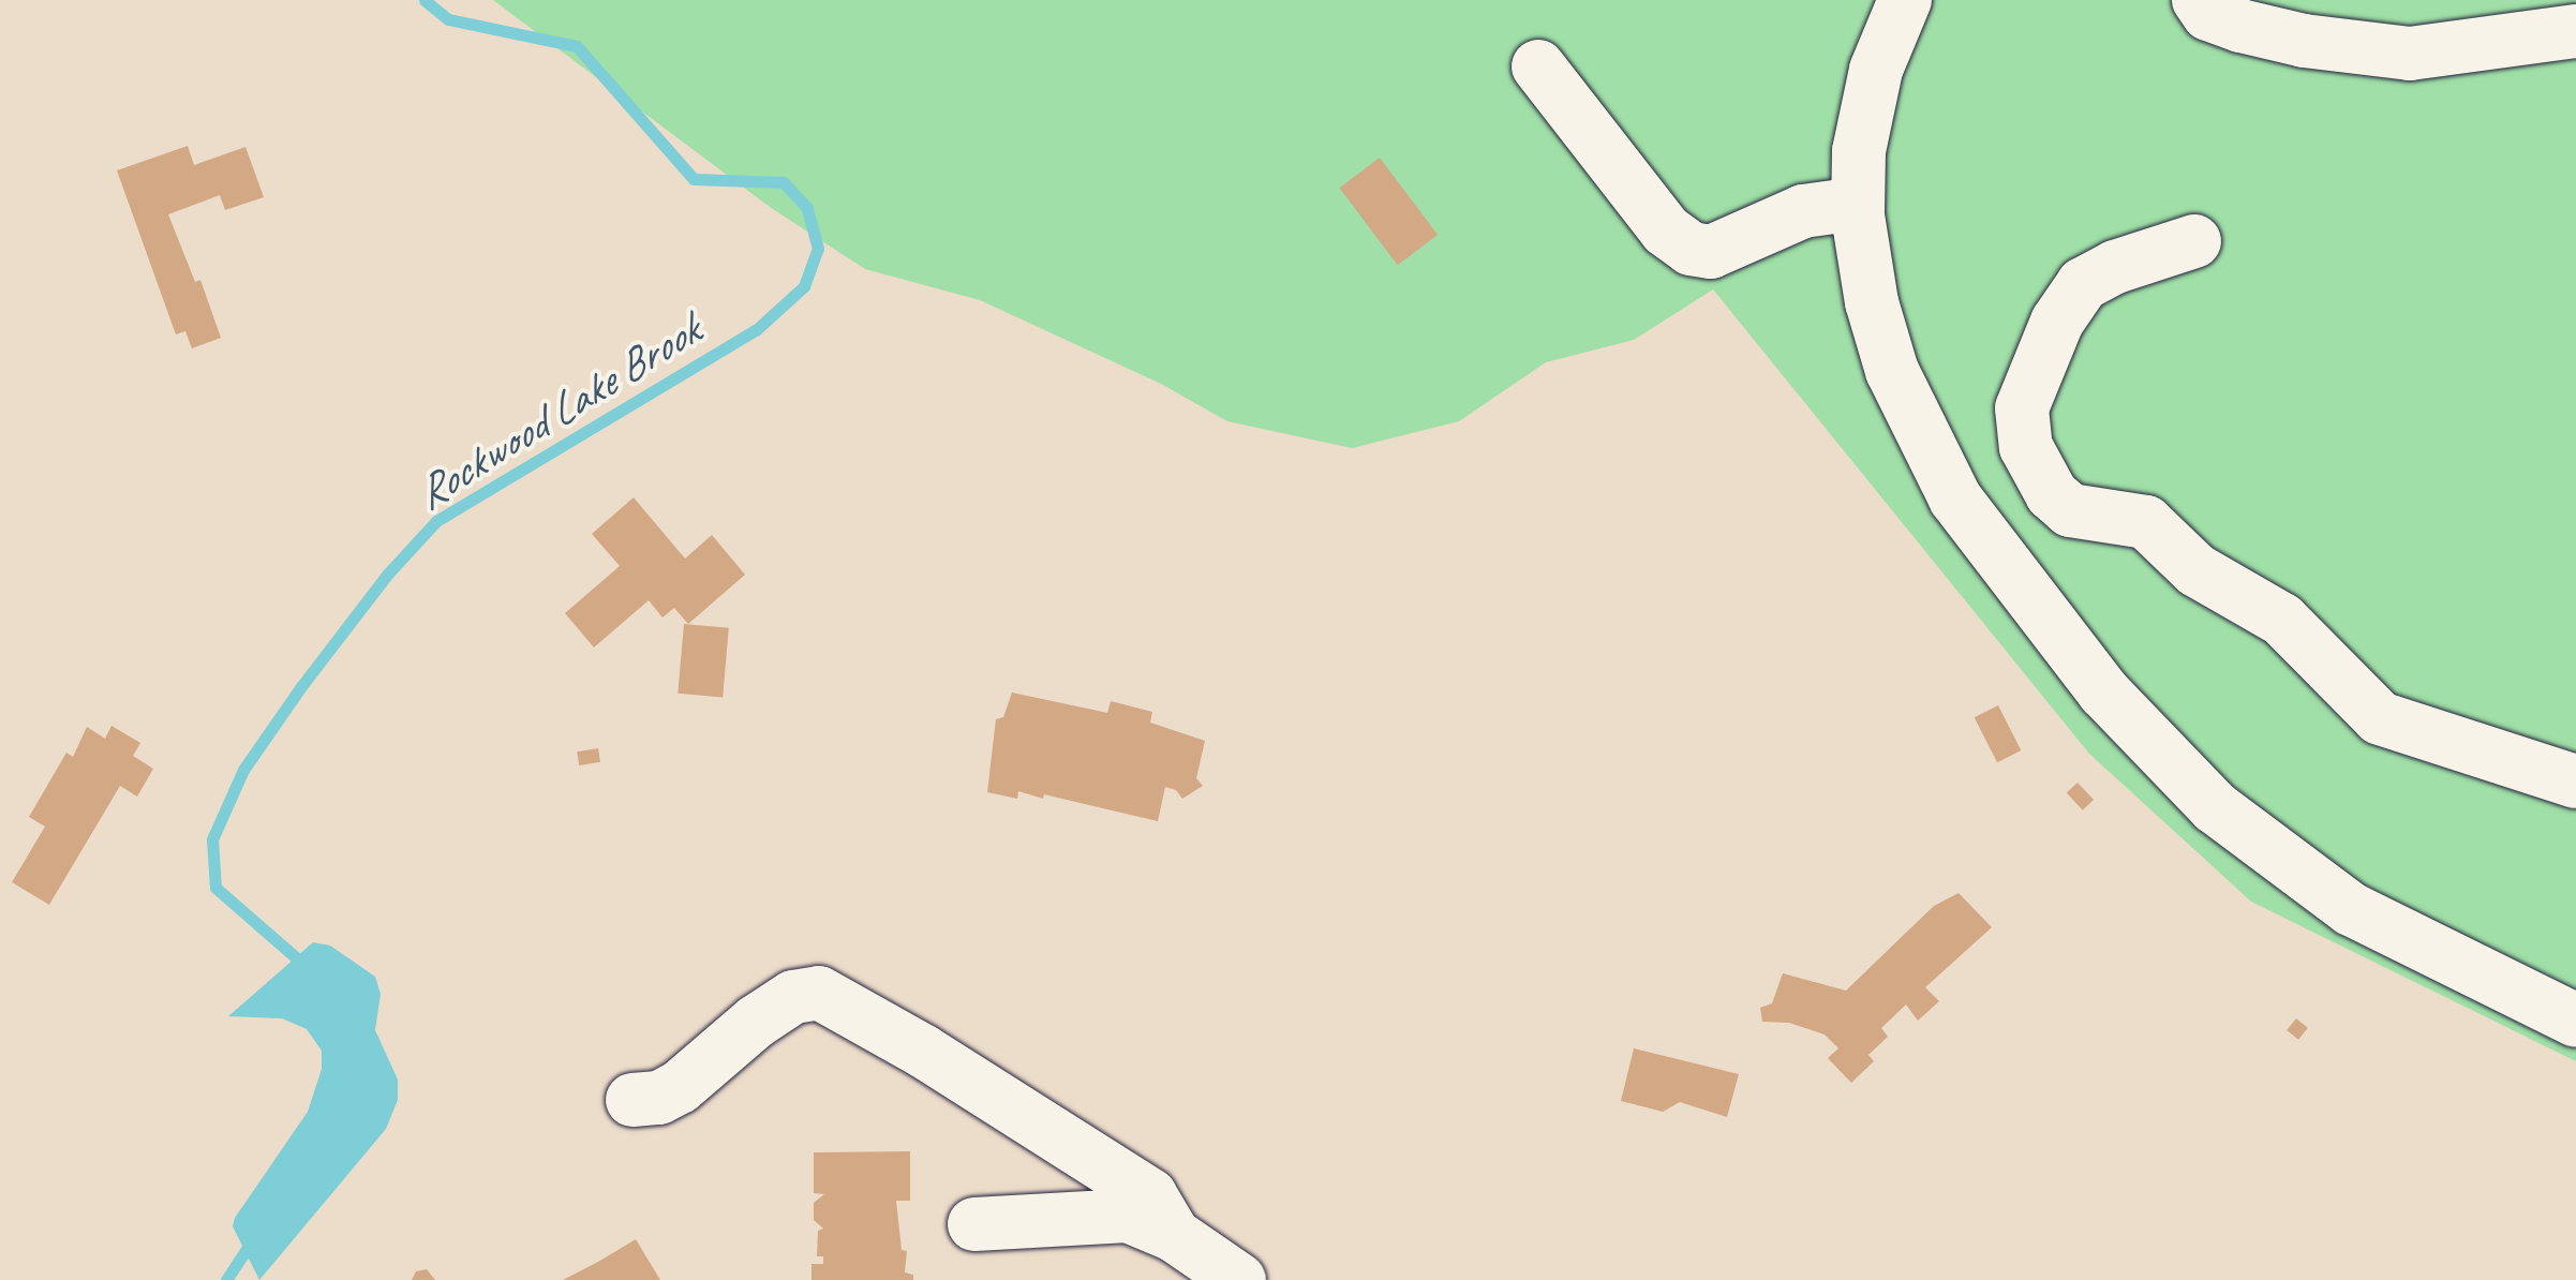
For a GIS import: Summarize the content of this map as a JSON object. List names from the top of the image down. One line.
{"water":["Rockwood Lake Brook"]}
